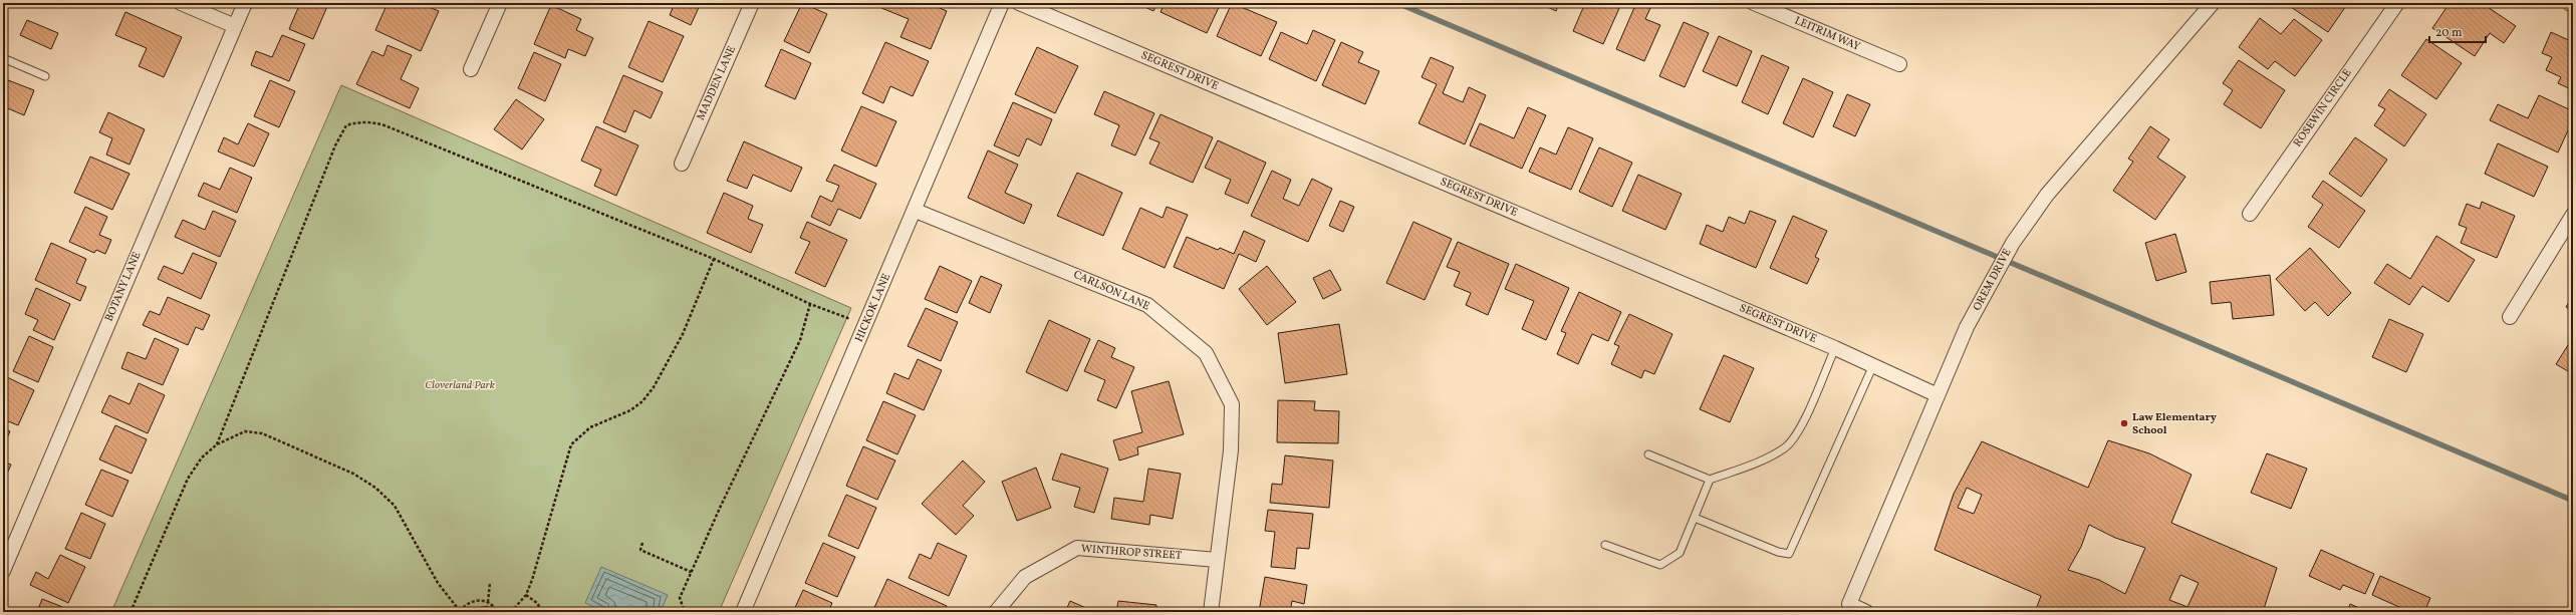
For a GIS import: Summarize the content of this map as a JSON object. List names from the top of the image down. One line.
{"streets":{"street":["LEITRIM WAY","SEGREST DRIVE","MADDEN LANE","ROSEWIN CIRCLE","OREM DRIVE","BOTANY LANE","CARLSON LANE","HICKOK LANE","WINTHROP STREET"]},"crossings":[["SEGREST DRIVE","OREM DRIVE"],["CARLSON LANE","HICKOK LANE"],["CARLSON LANE","WINTHROP STREET"]],"parks":["Cloverland Park"],"places":["Law Elementary School"],"scale_bar":"20 m"}
